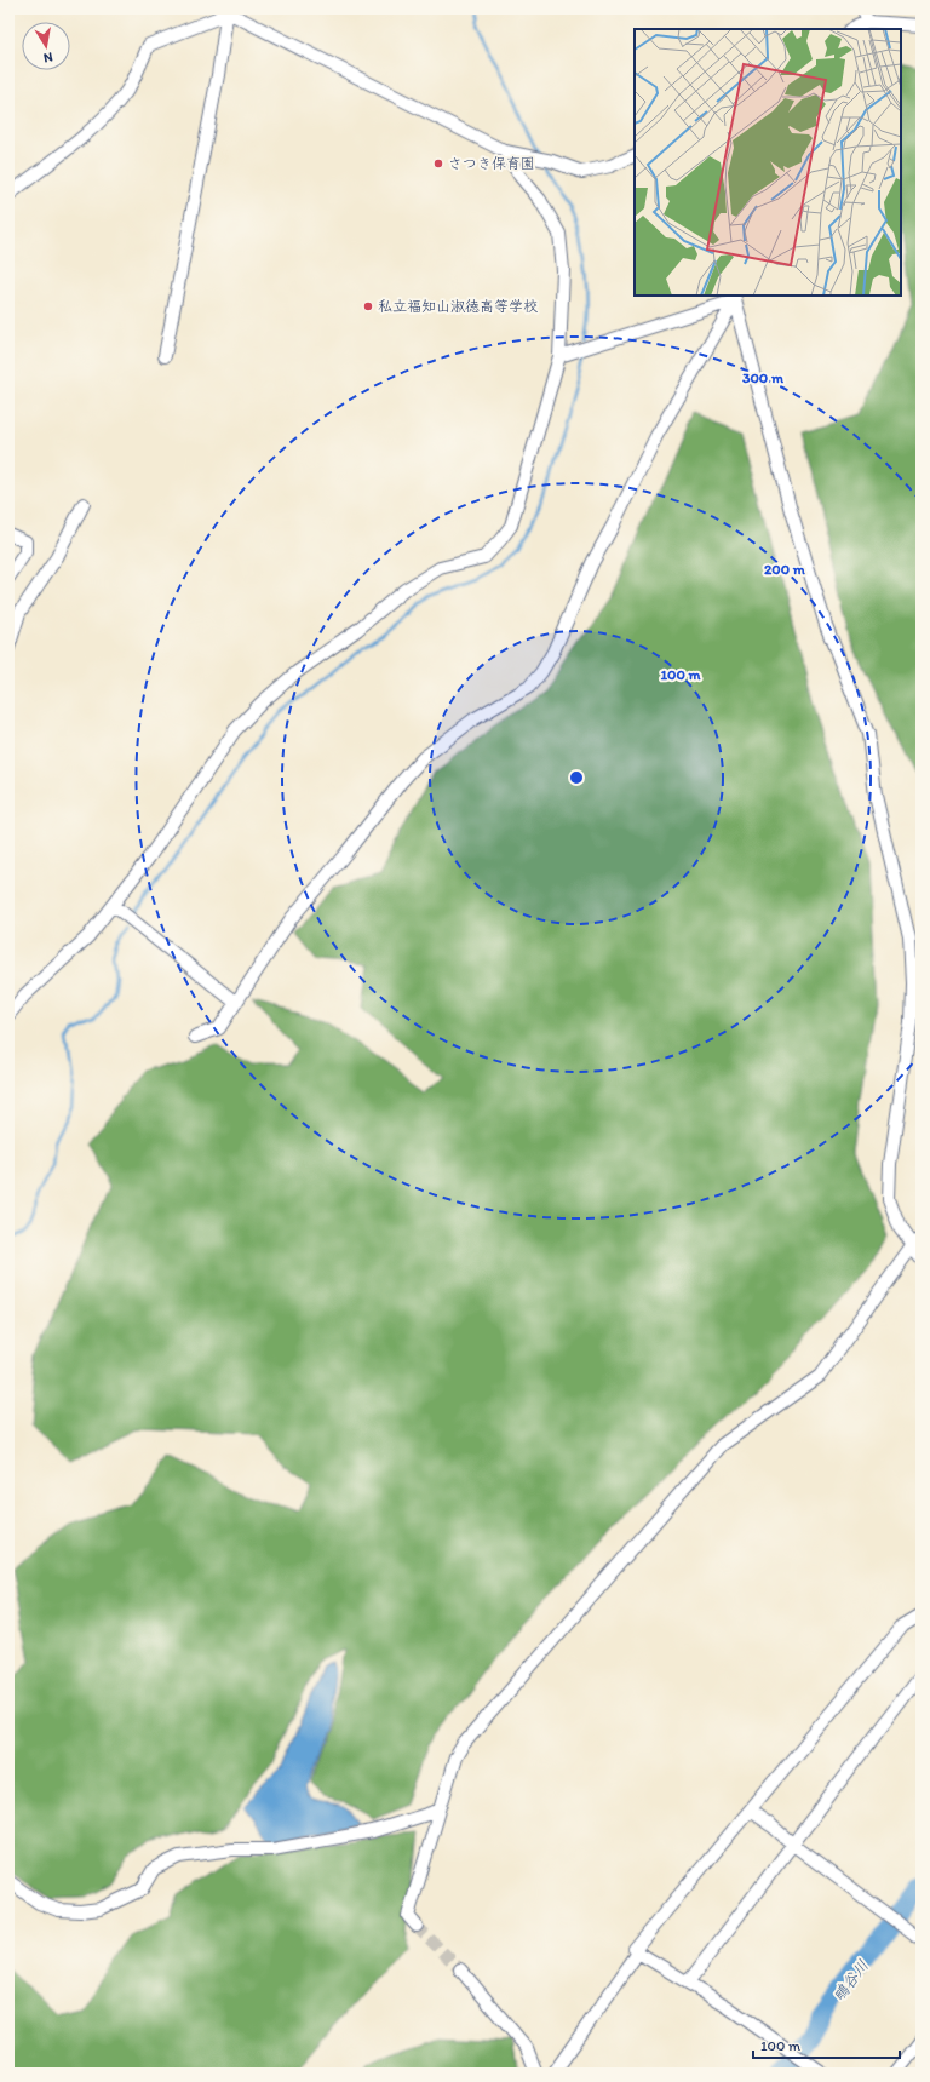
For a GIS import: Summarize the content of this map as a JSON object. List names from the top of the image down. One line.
{"water":["鴫谷川"],"places":["さつき保育園","私立福知山淑徳高等学校"],"scale_bar":"100 m","north":"bottom","rings":["300 m","200 m","100 m"]}
